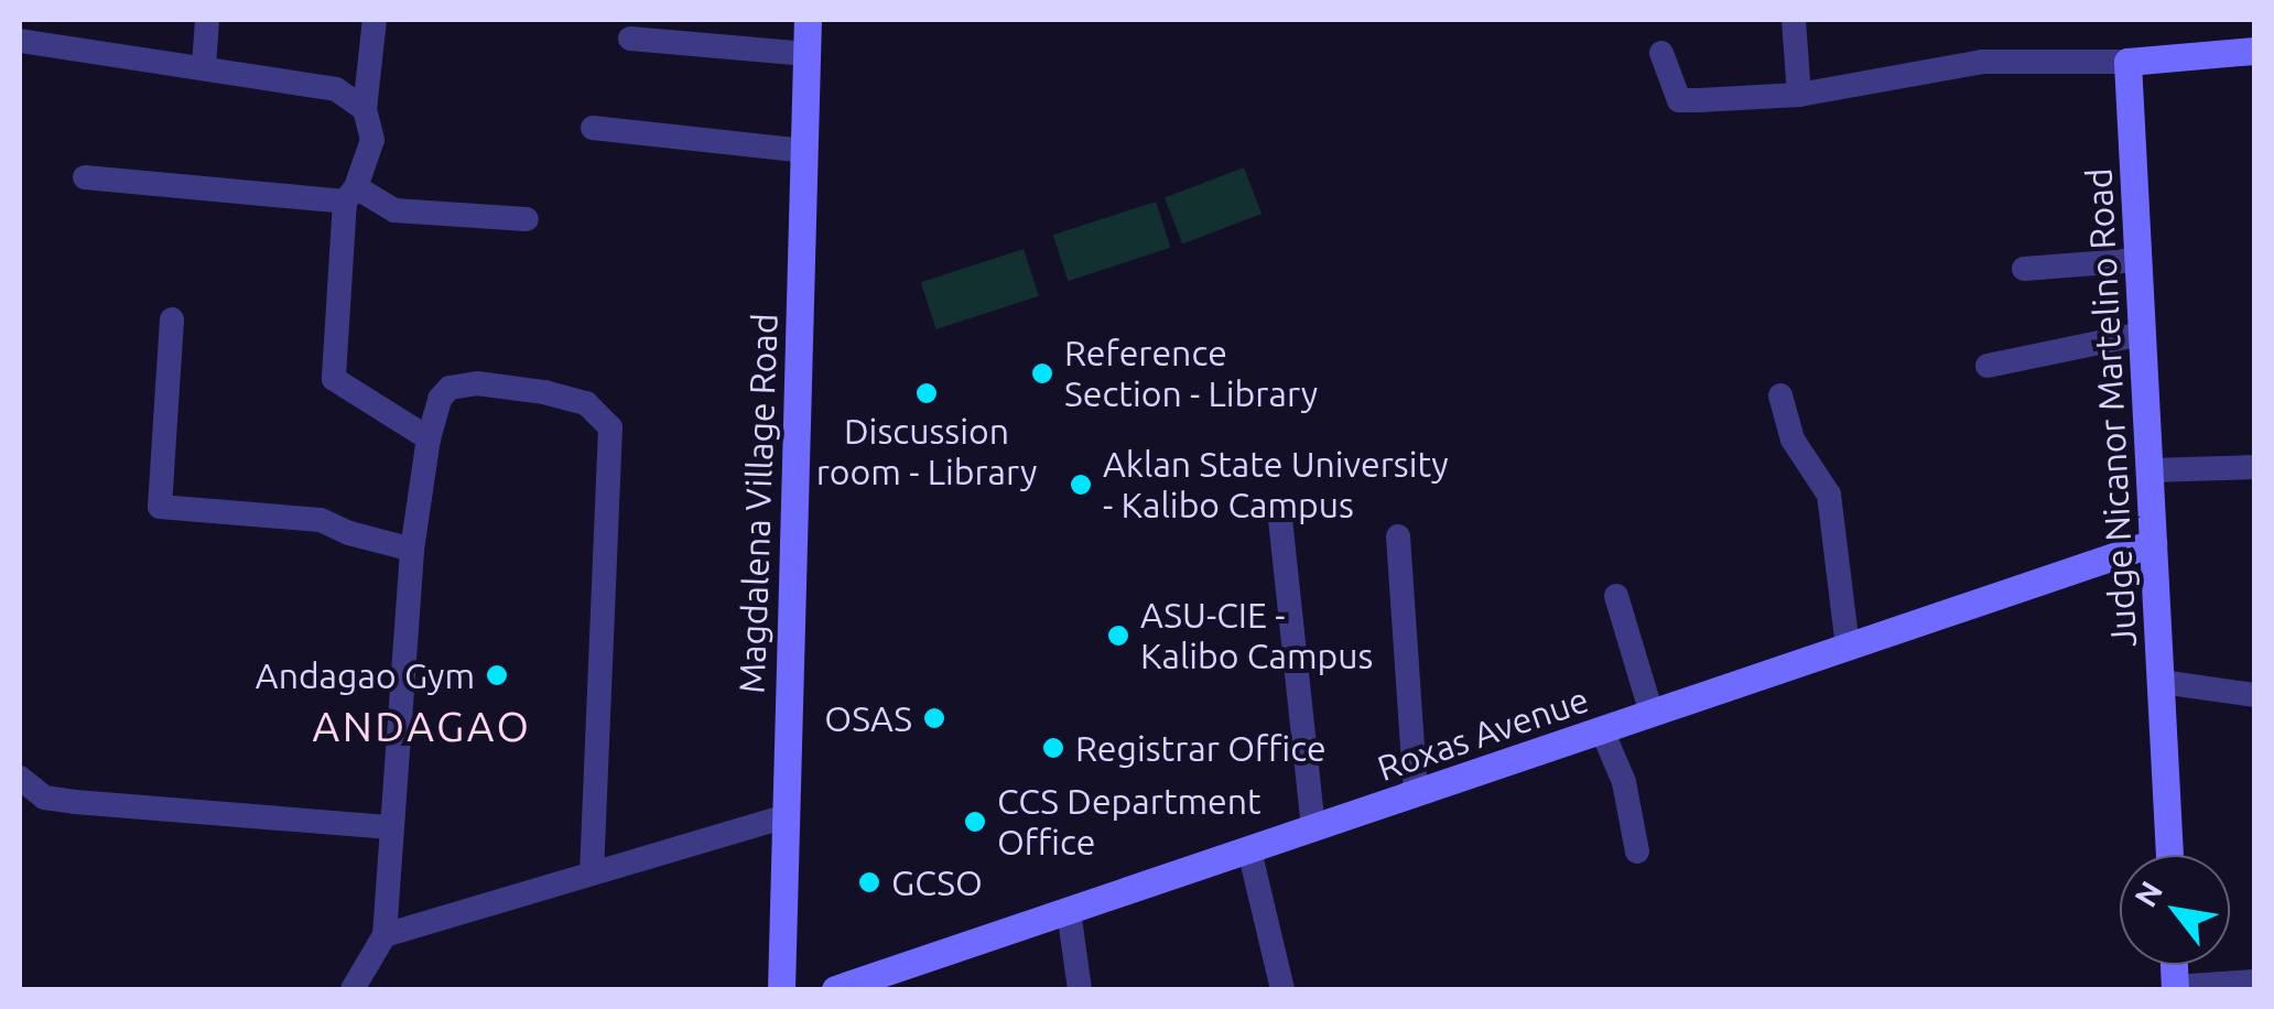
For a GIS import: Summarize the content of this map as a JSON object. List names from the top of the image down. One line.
{"streets":{"main road":["Judge Nicanor Martelino Road","Magdalena Village Road","Roxas Avenue"]},"crossings":[["Judge Nicanor Martelino Road","Roxas Avenue"]],"districts":["ANDAGAO"],"places":["Reference Section - Library","Discussion room - Library","Aklan State University - Kalibo Campus","ASU-CIE - Kalibo Campus","Andagao Gym","OSAS","Registrar Office","CCS Department Office","GCSO"],"north":"top left"}
